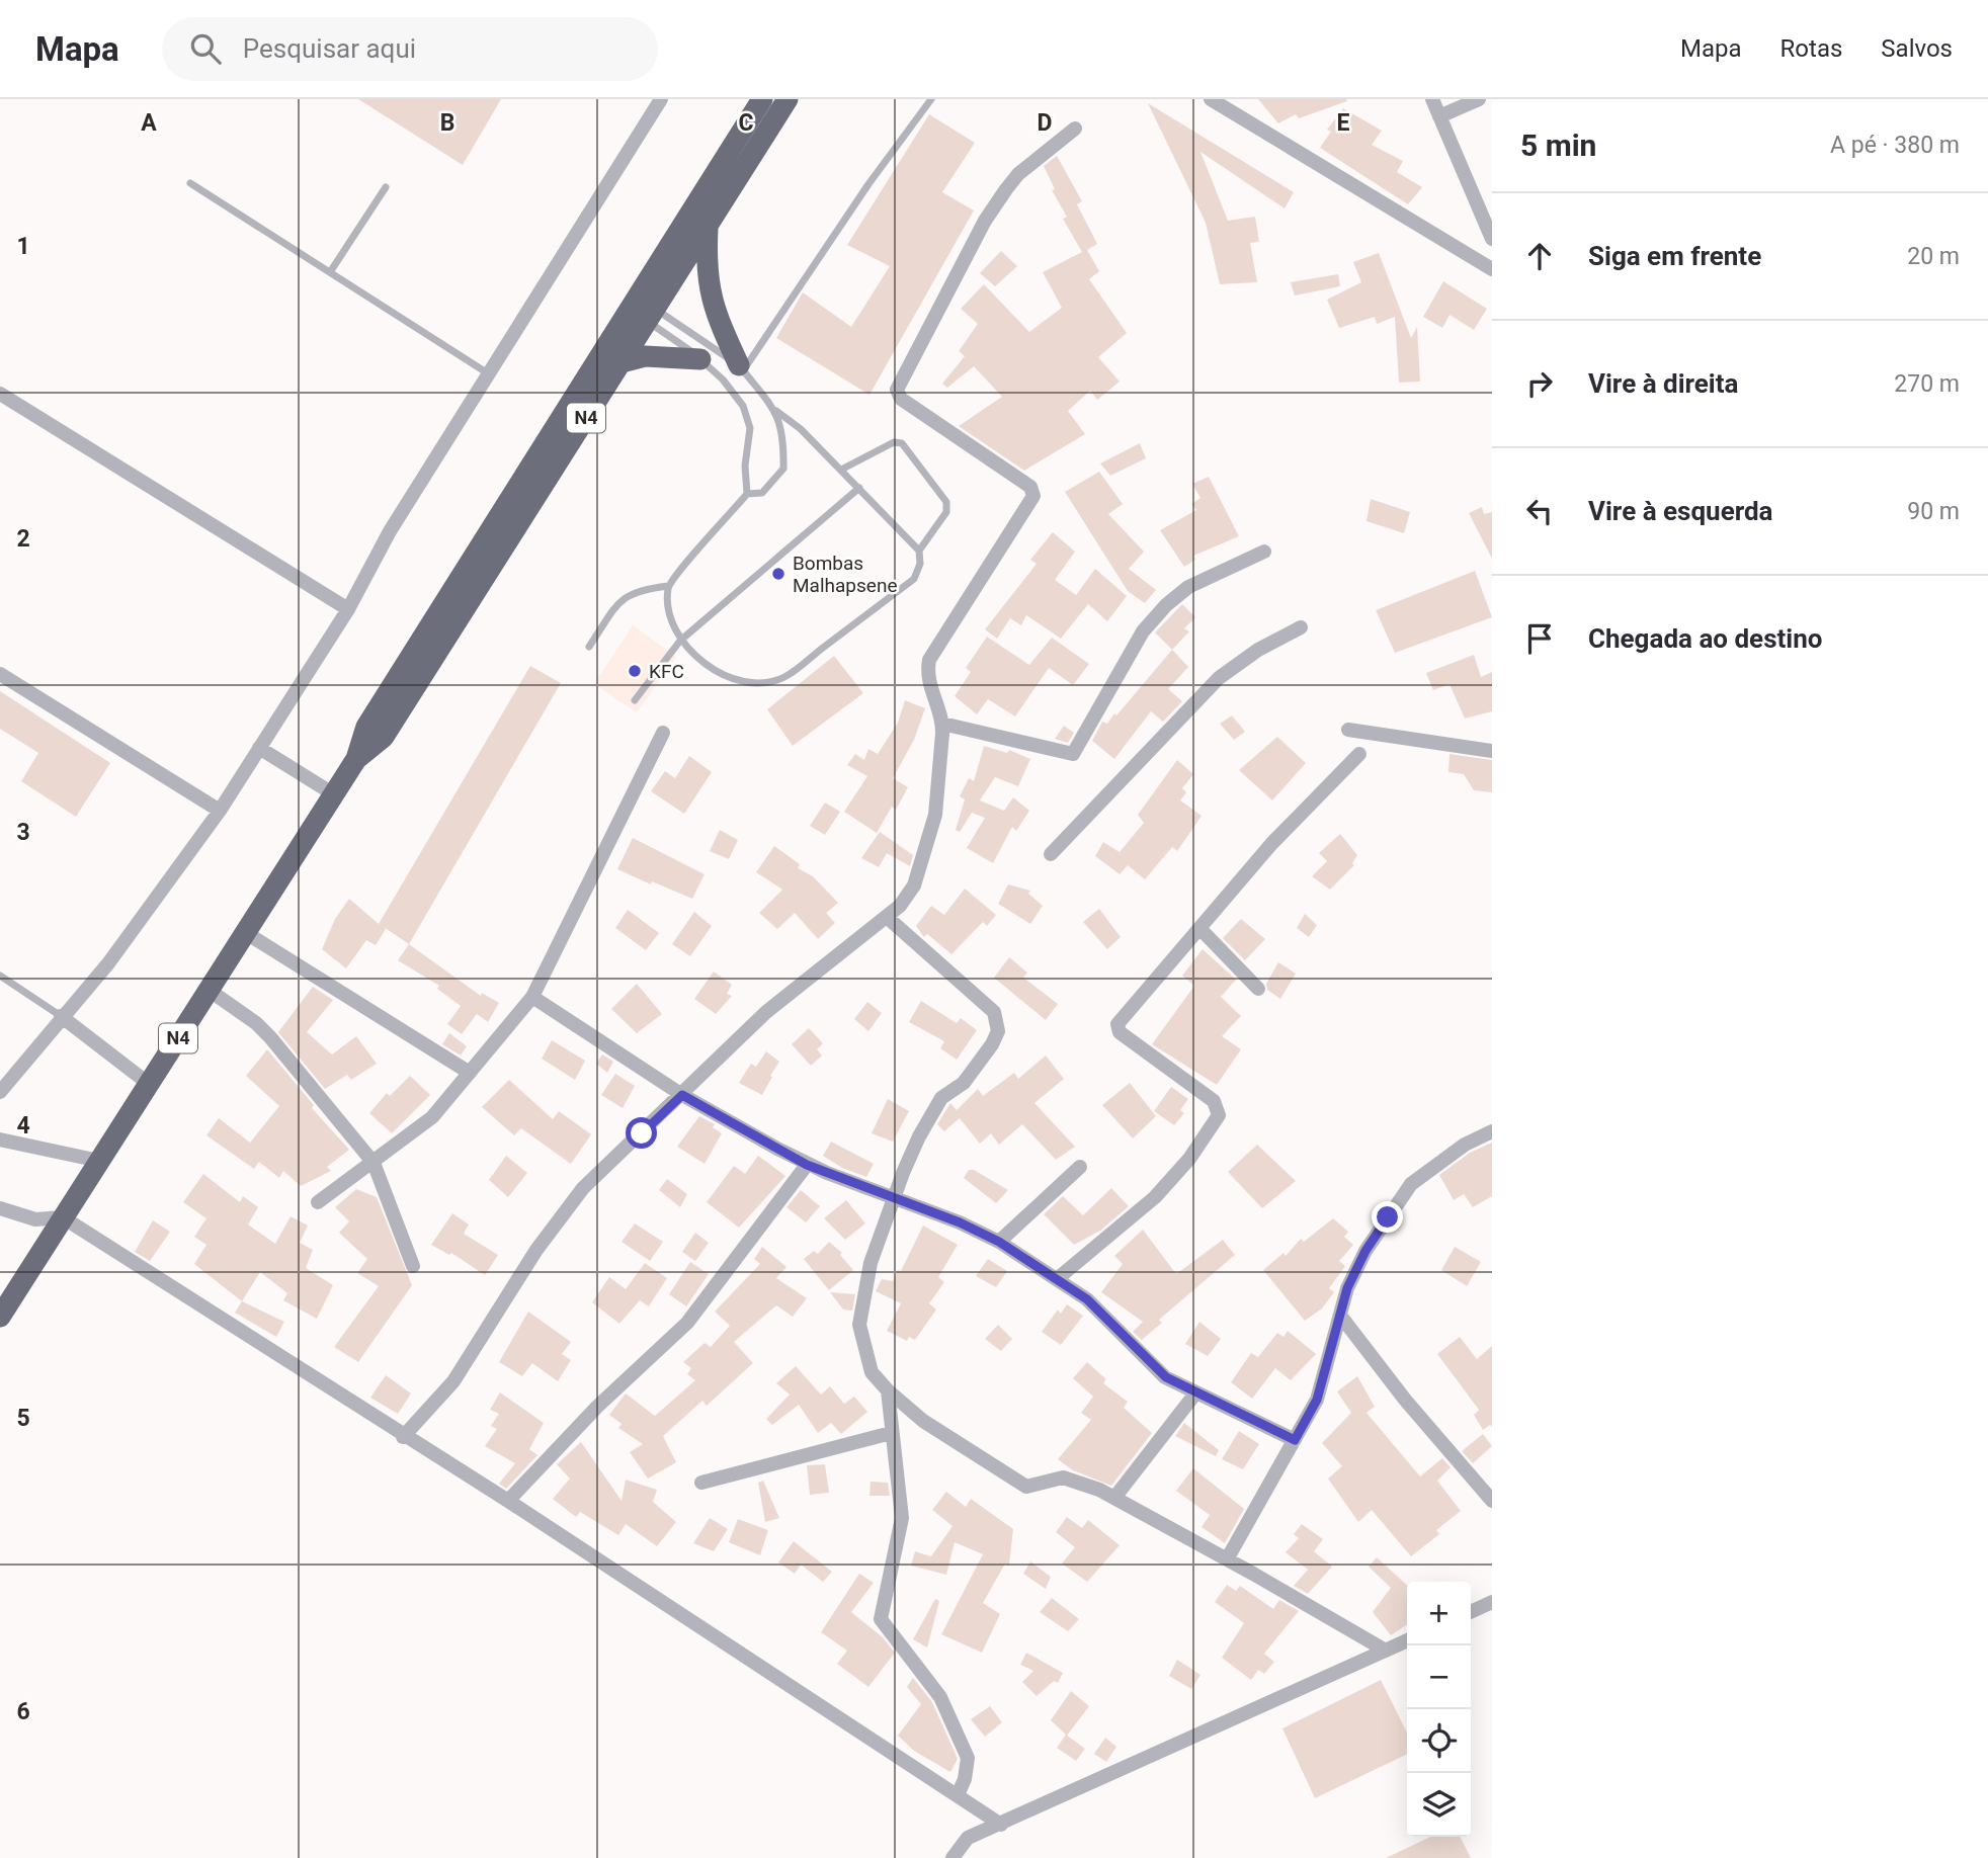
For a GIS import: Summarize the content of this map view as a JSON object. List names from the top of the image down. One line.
{"streets":{"highway":["N4"]},"places":["Bombas Malhapsene","KFC"],"page":{"header":"Mapa","search":"Pesquisar aqui","nav":["Mapa","Rotas","Salvos"],"heading":["5 min","A pé · 380 m"],"list":[["Siga em frente","20 m"],["Vire à direita","270 m"],["Vire à esquerda","90 m"],"Chegada ao destino"],"map_buttons":["+","−"]},"grid":{"columns":["A","B","C","D","E"],"rows":["1","2","3","4","5","6"]}}
